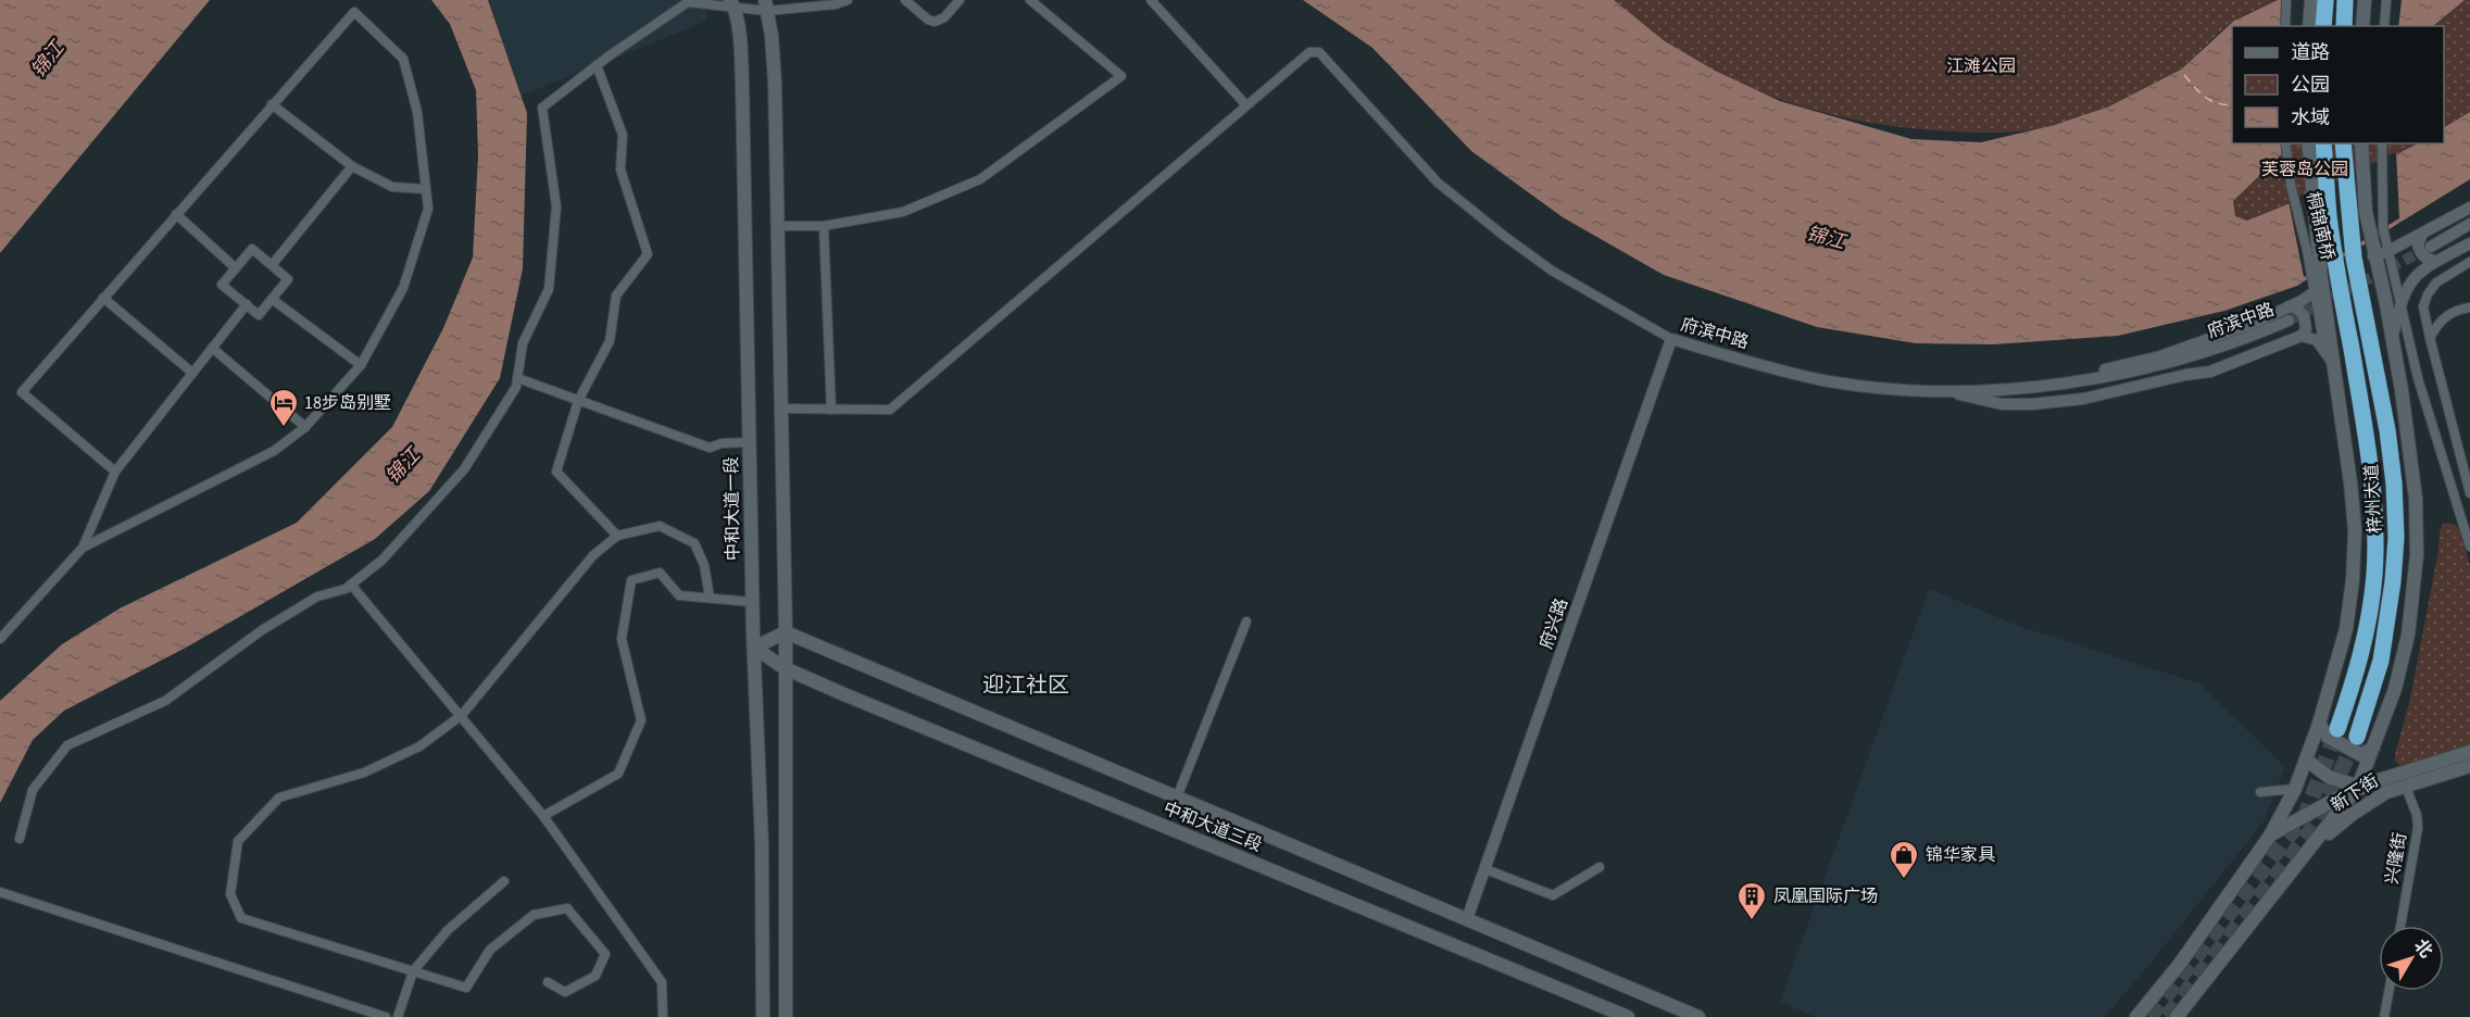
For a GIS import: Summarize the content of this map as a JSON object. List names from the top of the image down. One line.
{"streets":{"highway":["桐锦南桥","梓州大道"],"main road":["中和大道一段","新下街","中和大道三段"],"street":["府滨中路","府兴路","兴隆街"]},"crossings":[["桐锦南桥","梓州大道"],["府滨中路","府兴路"],["中和大道一段","中和大道三段"],["新下街","兴隆街"]],"districts":["迎江社区"],"water":["锦江"],"parks":["江滩公园","芙蓉岛公园"],"places":{"hotel":["18步岛别墅"],"shop":["锦华家具"],"building":["凤凰国际广场"]},"legend":["道路","公园","水域"],"north":"top right"}
